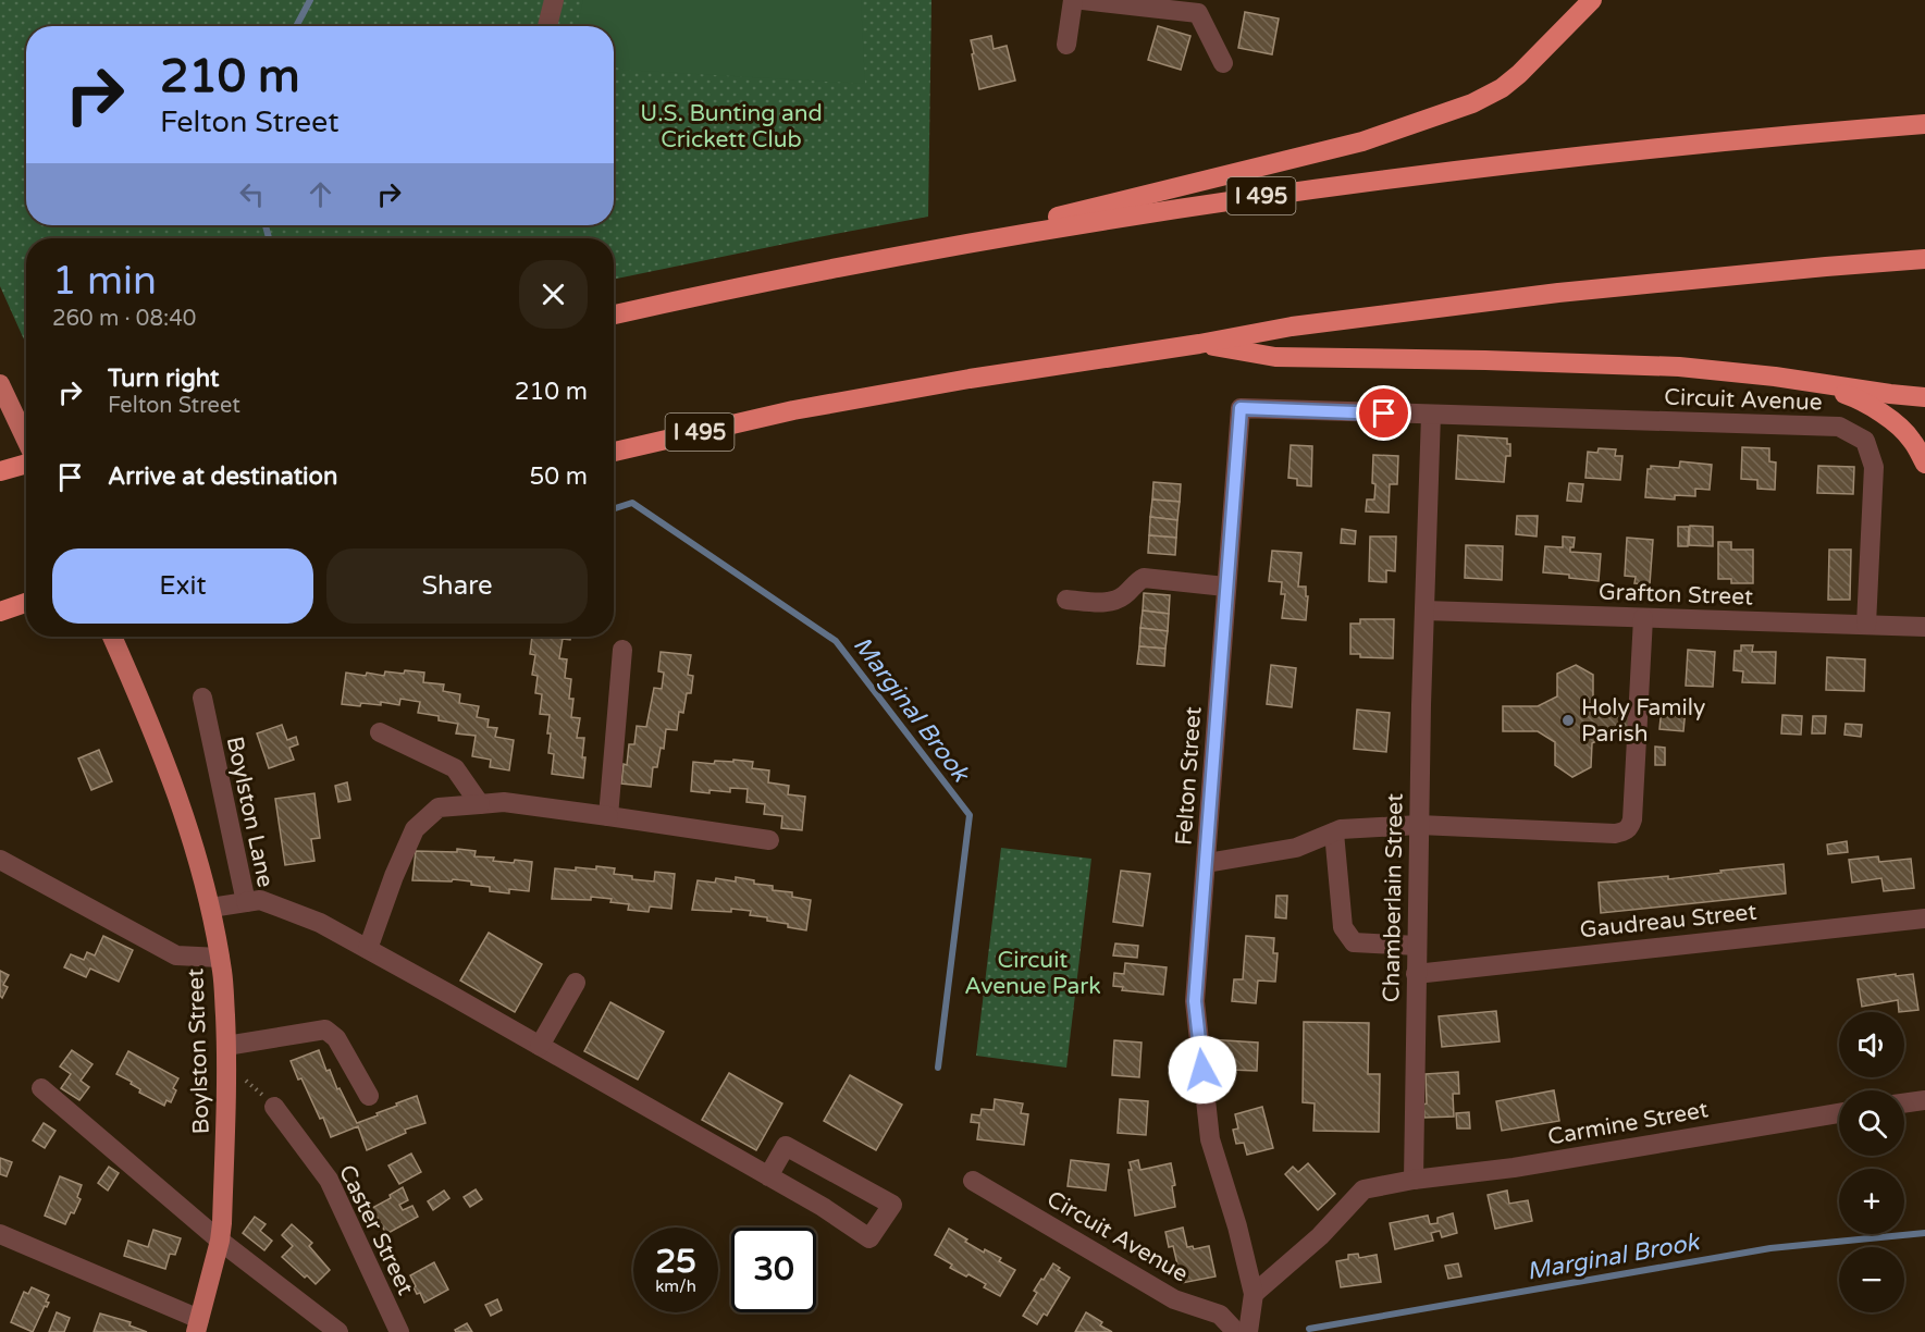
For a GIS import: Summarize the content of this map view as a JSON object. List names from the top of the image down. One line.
{"streets":{"highway":["I 495"],"main road":["Boylston Street"],"street":["Circuit Avenue","Grafton Street","Felton Street","Boylston Lane","Chamberlain Street","Gaudreau Street","Carmine Street","Caster Street"]},"crossings":[["Circuit Avenue","Grafton Street"],["Circuit Avenue","Felton Street"],["Circuit Avenue","Chamberlain Street"],["Grafton Street","Chamberlain Street"],["Felton Street","Chamberlain Street"],["Boylston Lane","Boylston Street"],["Chamberlain Street","Gaudreau Street"],["Chamberlain Street","Carmine Street"]],"water":["Marginal Brook"],"parks":["U.S. Bunting and Crickett Club","Circuit Avenue Park"],"places":["Holy Family Parish"],"page":{"turn":["210 m","Felton Street"],"heading":["1 min","260 m · 08:40"],"list":[{"name":"Turn right","note":"Felton Street","value":"210 m"},{"name":"Arrive at destination","value":"50 m"}],"buttons":["Exit","Share"],"map_buttons":["+","−"],"speed":"25 km/h","limit":"30"}}
